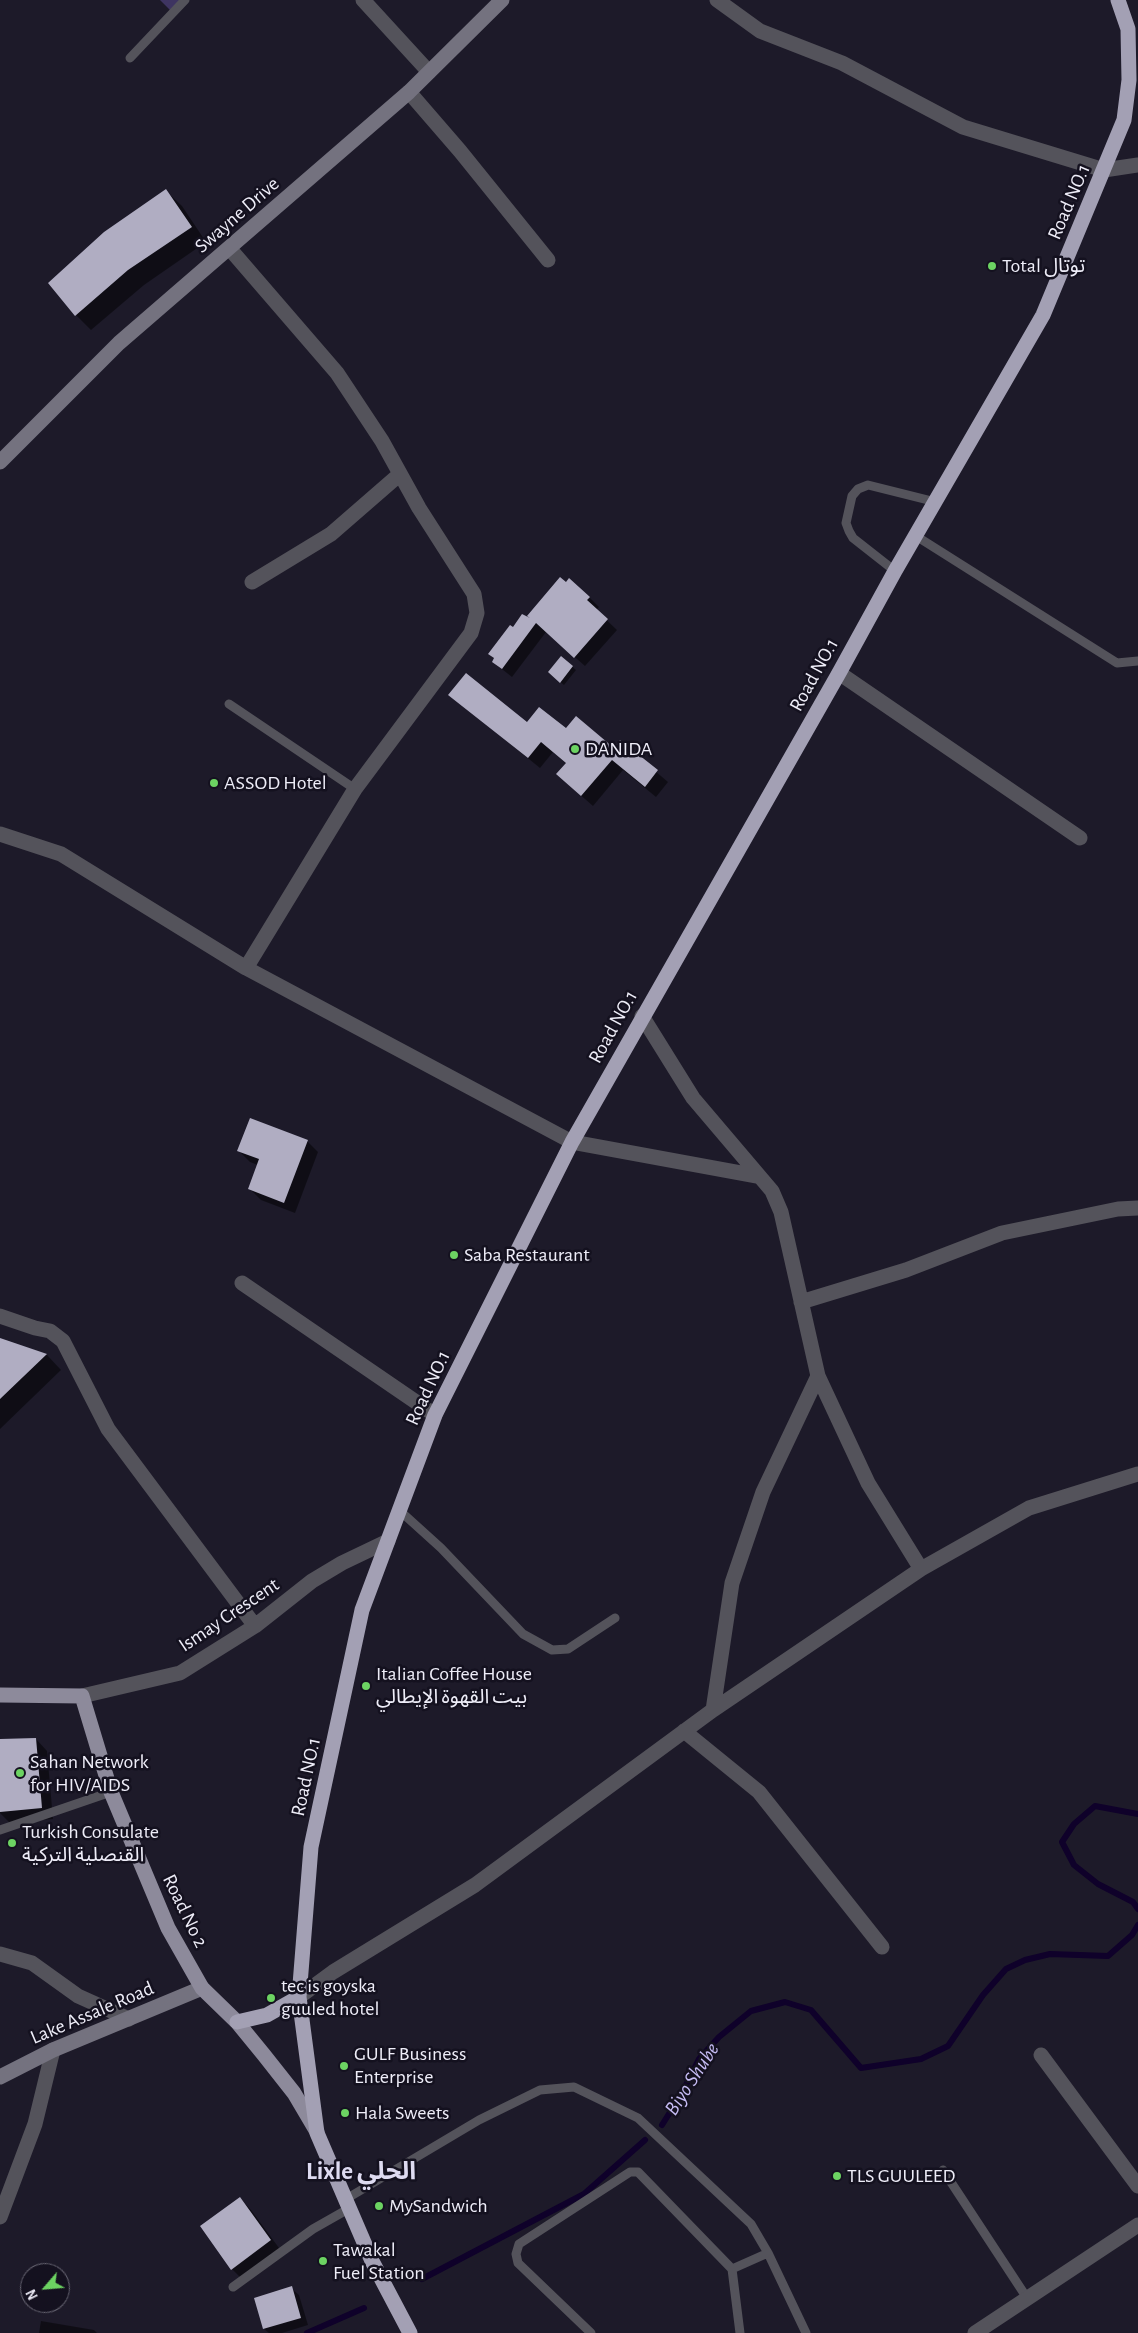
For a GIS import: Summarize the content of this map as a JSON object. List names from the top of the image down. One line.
{"streets":{"highway":["Road NO.1"],"main road":["Swayne Drive","Road No 2","Lake Assale Road"],"street":["Ismay Crescent"]},"crossings":[["Road NO.1","Ismay Crescent"],["Road NO.1","Road No 2"],["Ismay Crescent","Road No 2"],["Road No 2","Lake Assale Road"]],"districts":["Lixle الحلي"],"water":["Biyo Shube"],"places":["Total توتال","DANIDA","ASSOD Hotel","Saba Restaurant","Italian Coffee House بيت القهوة الإيطالي","Sahan Network for HIV/AIDS","Turkish Consulate القنصلية التركية","tec is goyska guuled hotel","GULF Business Enterprise","Hala Sweets","TLS GUULEED","MySandwich","Tawakal Fuel Station"],"north":"bottom left"}
